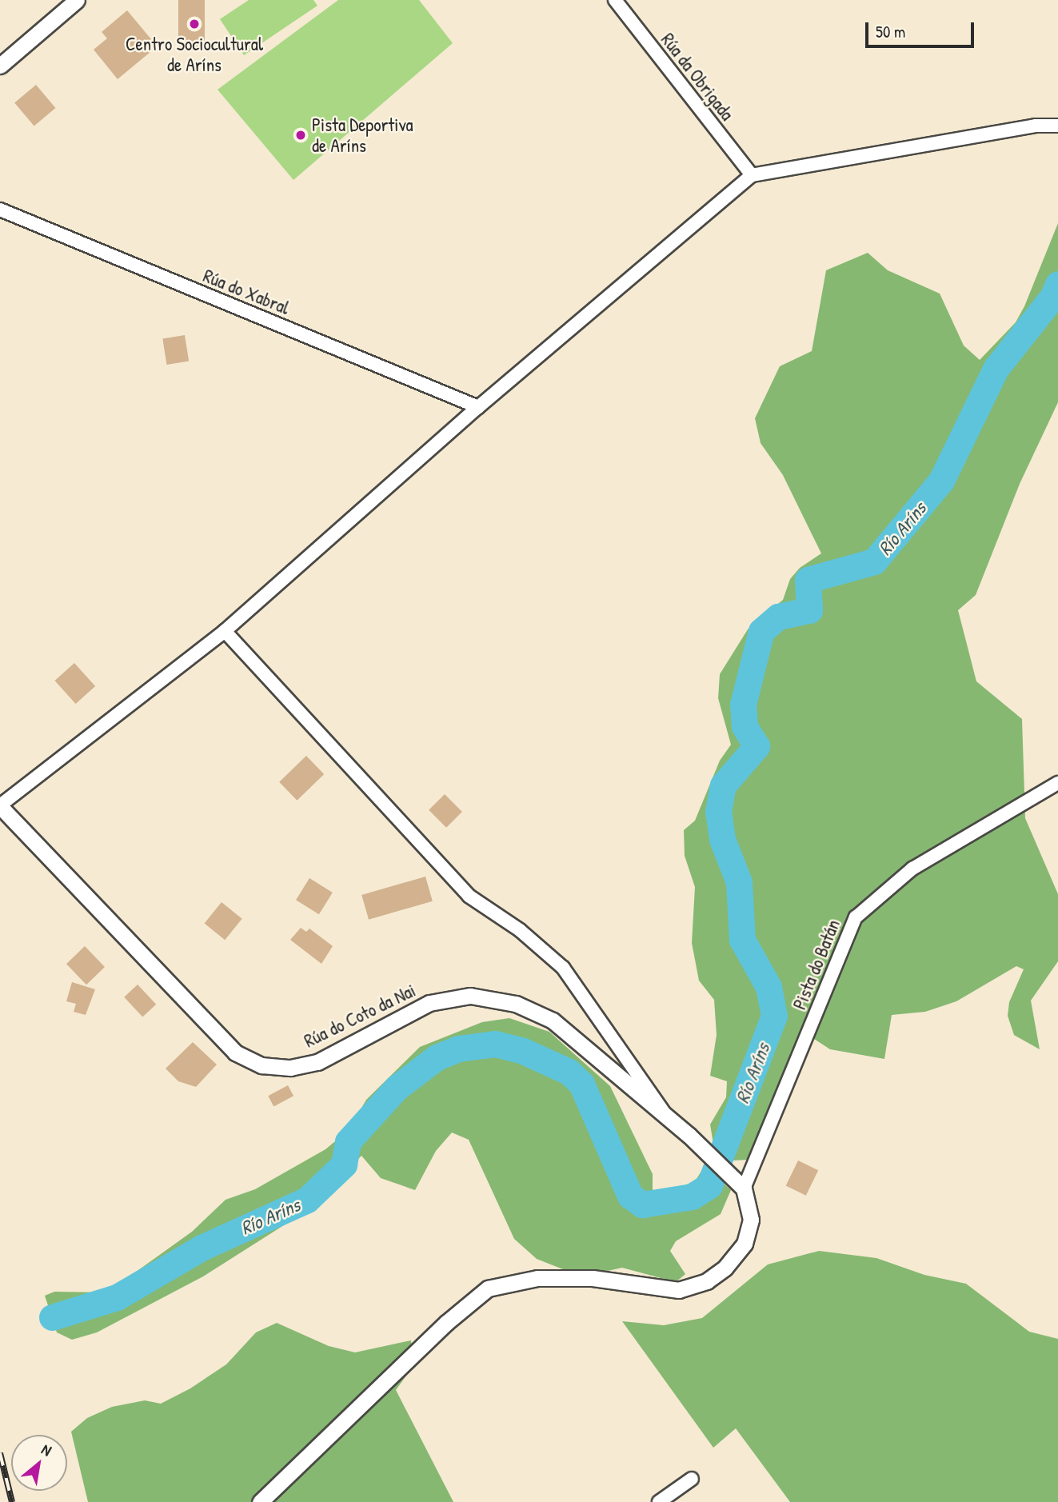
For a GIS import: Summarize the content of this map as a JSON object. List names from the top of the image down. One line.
{"streets":{"street":["Rúa da Obrigada","Rúa do Xabral","Pista do Batán","Rúa do Coto da Nai"]},"crossings":[["Pista do Batán","Rúa do Coto da Nai"]],"water":["Río Aríns"],"places":["Centro Sociocultural de Aríns","Pista Deportiva de Aríns"],"scale_bar":"50 m","north":"top right"}
